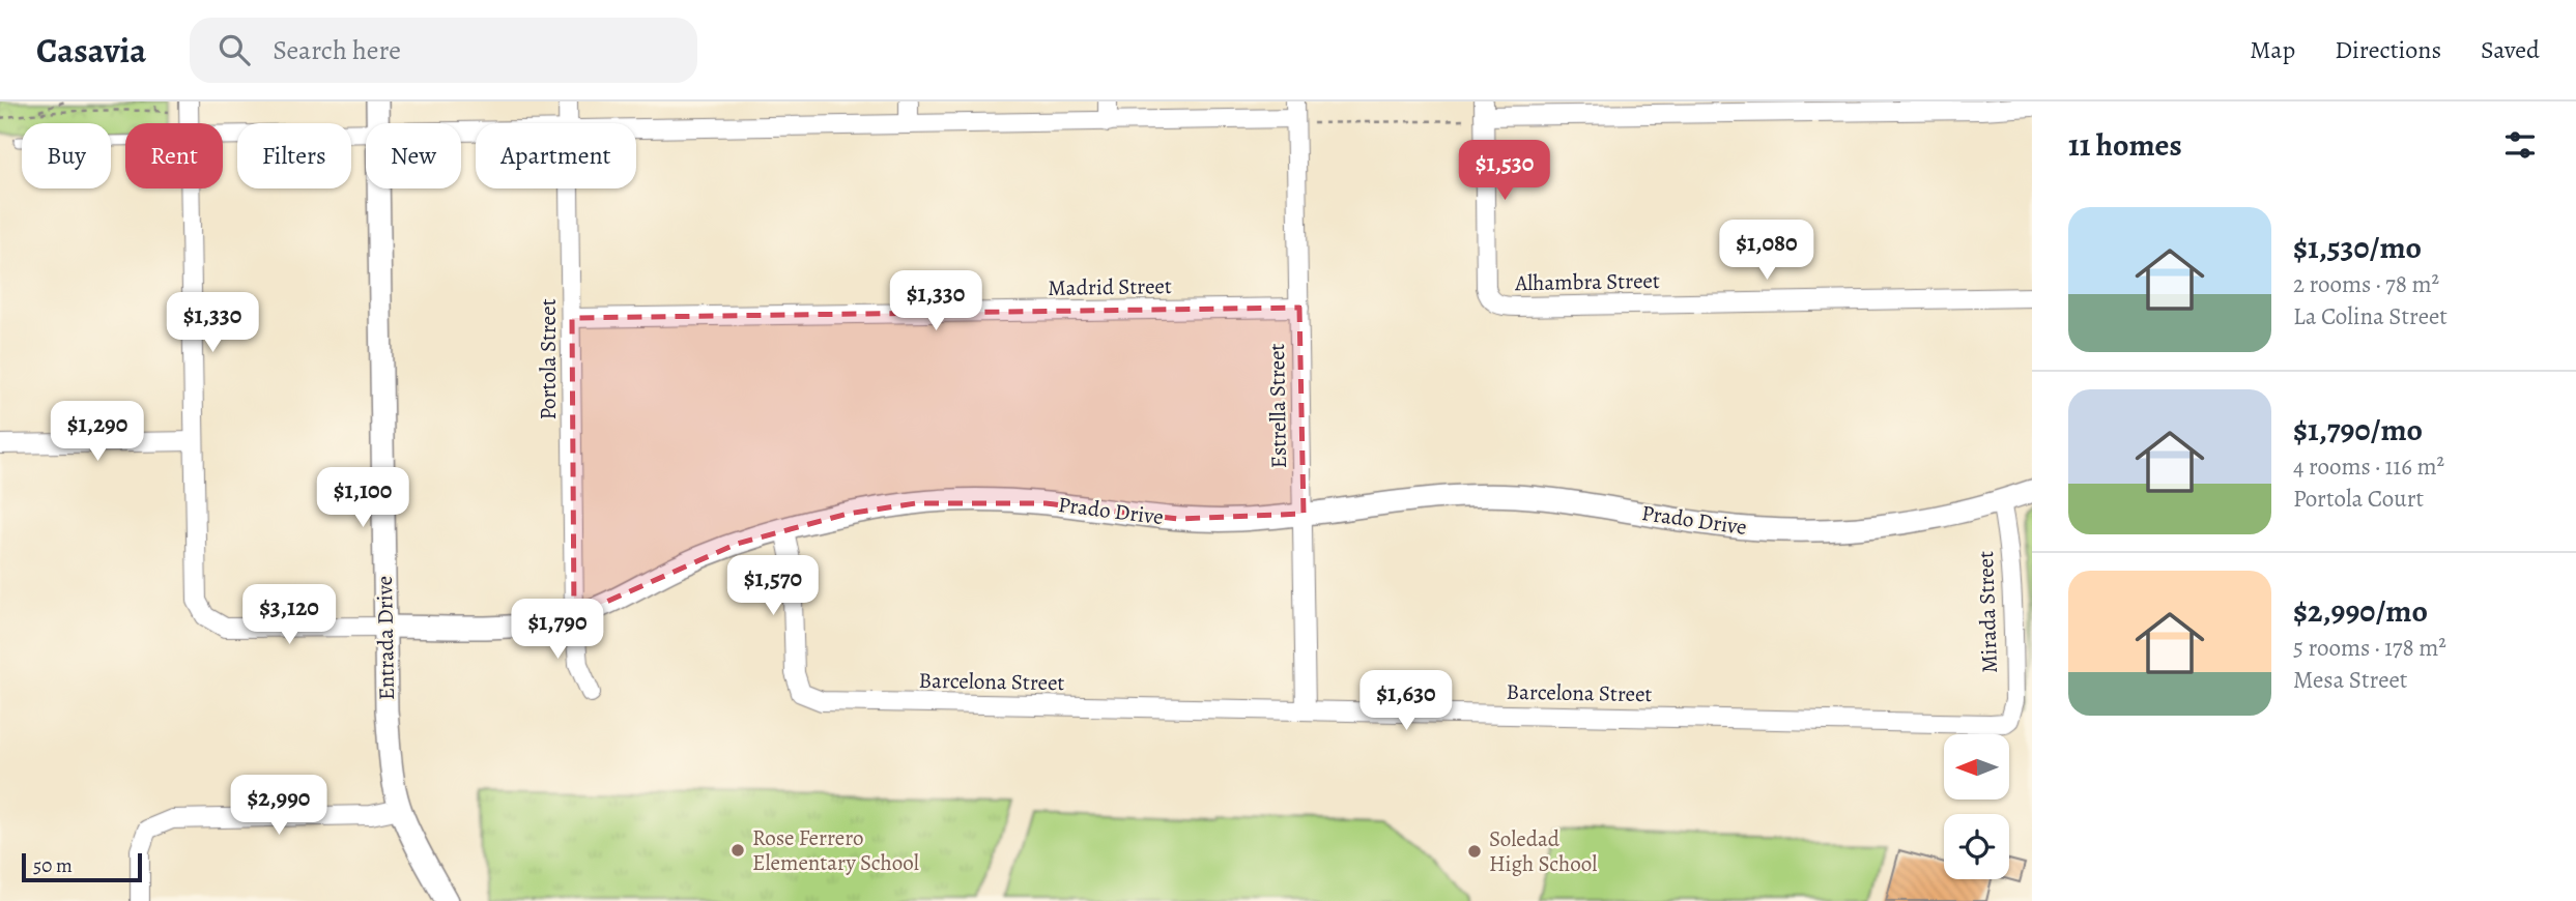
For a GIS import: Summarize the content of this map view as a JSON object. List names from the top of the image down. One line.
{"streets":{"street":["Alhambra Street","Madrid Street","Portola Street","Estrella Street","Prado Drive","Mirada Street","Entrada Drive","Barcelona Street"]},"crossings":[["Madrid Street","Portola Street"],["Madrid Street","Estrella Street"],["Portola Street","Prado Drive"],["Estrella Street","Prado Drive"],["Estrella Street","Barcelona Street"],["Prado Drive","Mirada Street"],["Prado Drive","Entrada Drive"],["Prado Drive","Barcelona Street"],["Mirada Street","Barcelona Street"]],"places":["Rose Ferrero Elementary School","Soledad High School"],"scale_bar":"50 m","north":"left","page":{"header":"Casavia","search":"Search here","nav":["Map","Directions","Saved"],"heading":"11 homes","chip":["Buy","Rent","Filters","New","Apartment"],"price":["$1,530","$1,080","$1,330","$1,330","$1,290","$1,100","$1,570","$3,120","$1,790","$1,630","$2,990"],"list":[{"name":"$1,530/mo","note":"2 rooms · 78 m² · La Colina Street"},{"name":"$1,790/mo","note":"4 rooms · 116 m² · Portola Court"},{"name":"$2,990/mo","note":"5 rooms · 178 m² · Mesa Street"}],"scale":"50 m"}}
